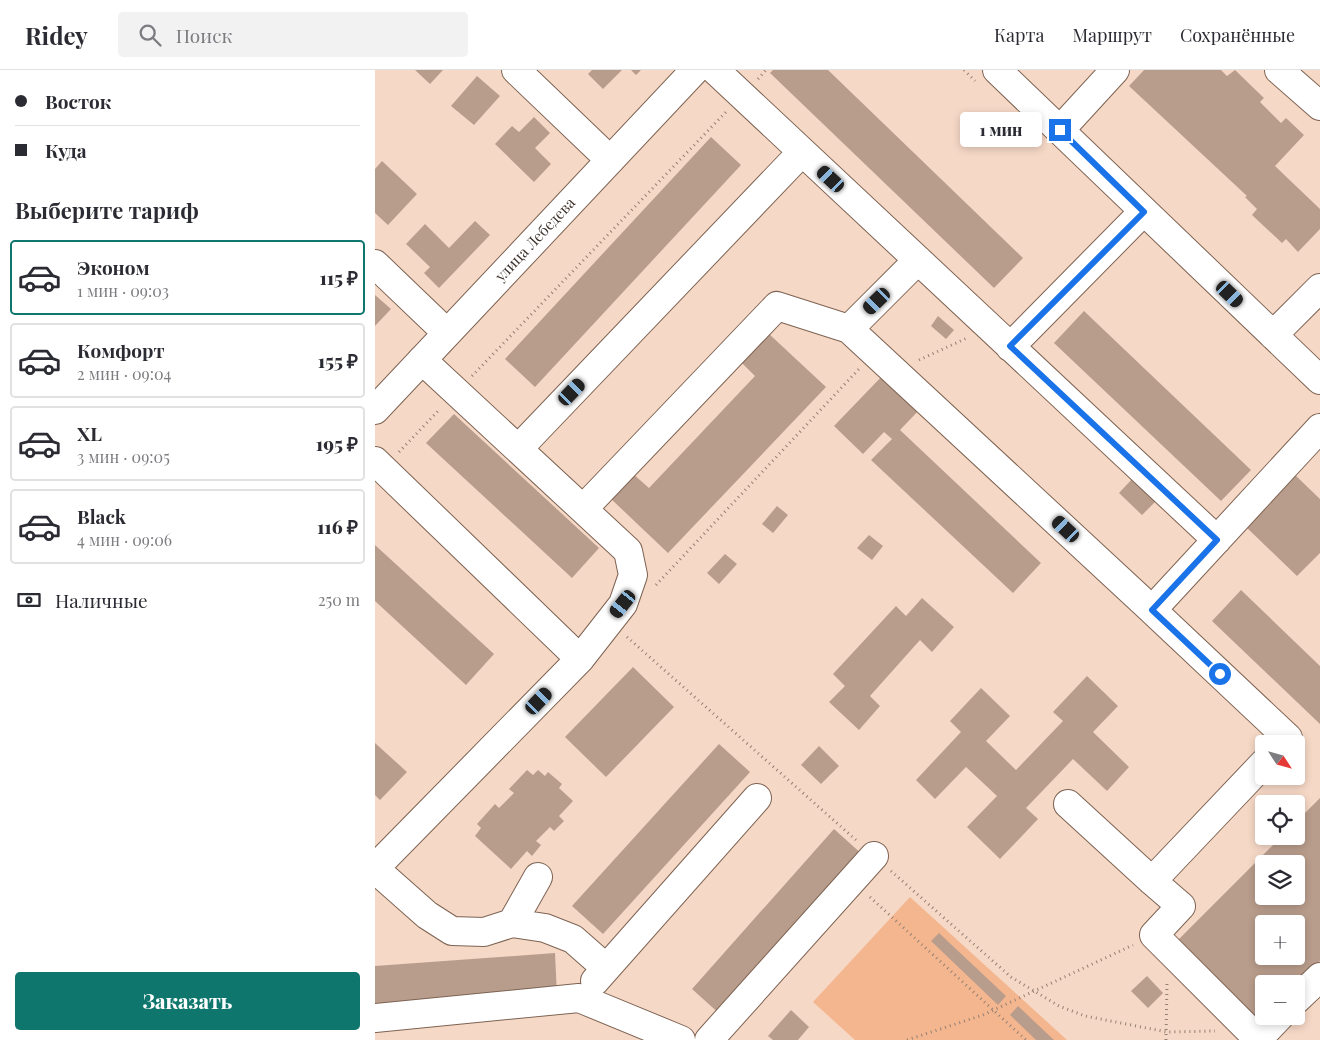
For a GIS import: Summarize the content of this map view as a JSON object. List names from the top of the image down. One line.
{"streets":{"street":["улица Лебедева"]},"north":"bottom right","page":{"header":"Ridey","search":"Поиск","nav":["Карта","Маршрут","Сохранённые"],"banner":["Восток","Куда"],"bubble":"1 мин","heading":"Выберите тариф","list":[{"name":"Эконом","note":"1 мин · 09:03","value":"115 ₽"},{"name":"Комфорт","note":"2 мин · 09:04","value":"155 ₽"},{"name":"XL","note":"3 мин · 09:05","value":"195 ₽"},{"name":"Black","note":"4 мин · 09:06","value":"116 ₽"}],"pay":["Наличные","250 m"],"map_buttons":["+","−"],"buttons":"Заказать"}}
